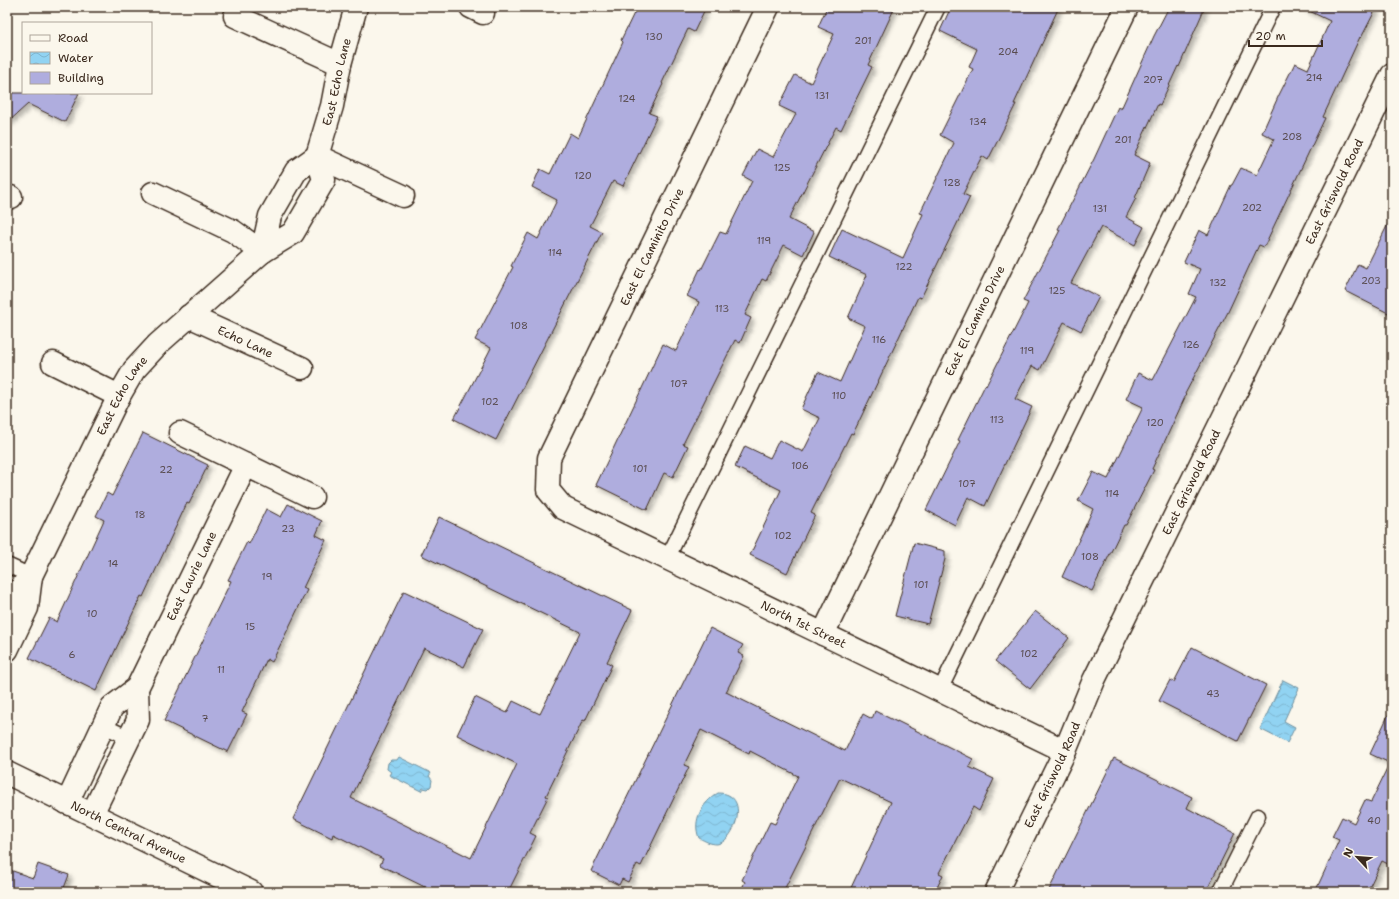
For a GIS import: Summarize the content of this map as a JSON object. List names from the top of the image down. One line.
{"streets":{"street":["East Echo Lane","East Griswold Road","East El Caminito Drive","East El Camino Drive","Echo Lane","East Laurie Lane","North 1st Street","North Central Avenue"]},"crossings":[["East Echo Lane","Echo Lane"],["East Griswold Road","North 1st Street"],["East El Caminito Drive","North 1st Street"],["East El Camino Drive","North 1st Street"],["East Laurie Lane","North Central Avenue"]],"house_numbers":["130","201","204","214","207","131","124","134","208","201","125","120","128","202","131","119","114","122","203","132","125","113","108","116","126","119","107","110","102","113","120","106","101","22","107","114","18","23","102","108","14","19","101","10","15","102","6","11","43","7","40"],"legend":["Road","Water","Building"],"scale_bar":"20 m","north":"top left"}
